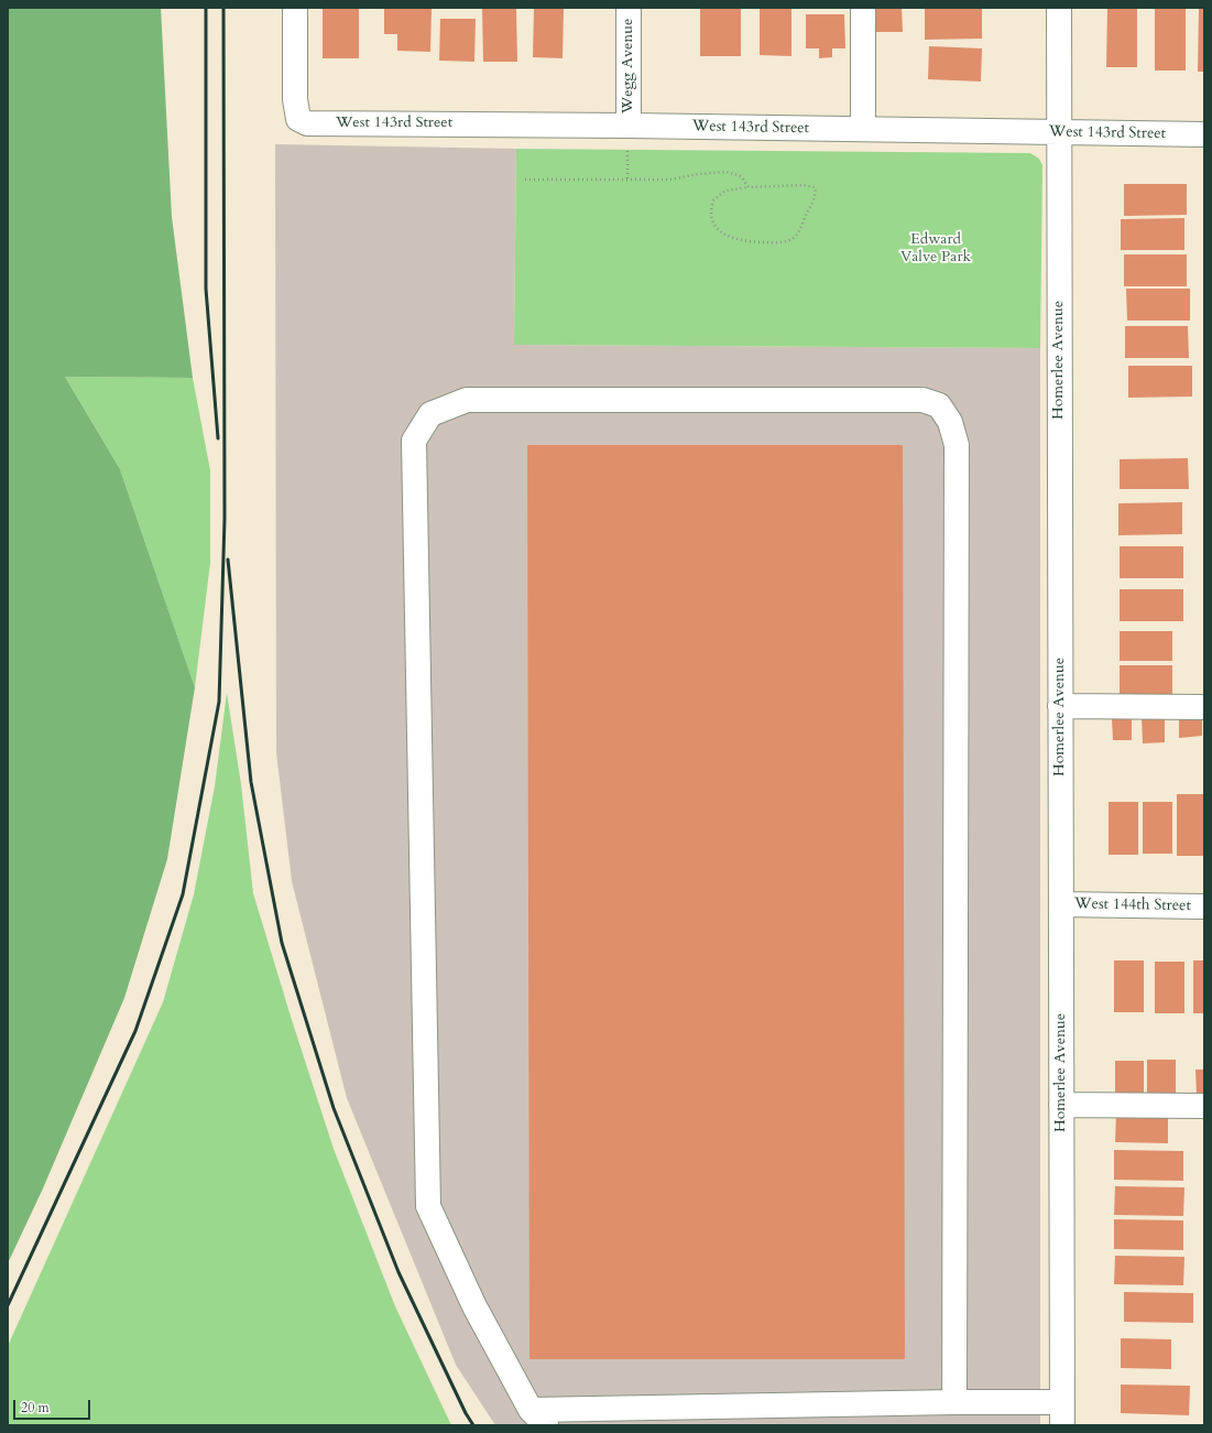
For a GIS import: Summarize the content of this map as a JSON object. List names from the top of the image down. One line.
{"streets":{"street":["Wegg Avenue","West 143rd Street","Homerlee Avenue","West 144th Street"]},"crossings":[["Wegg Avenue","West 143rd Street"],["West 143rd Street","Homerlee Avenue"],["Homerlee Avenue","West 144th Street"]],"parks":["Edward Valve Park"],"scale_bar":"20 m"}
